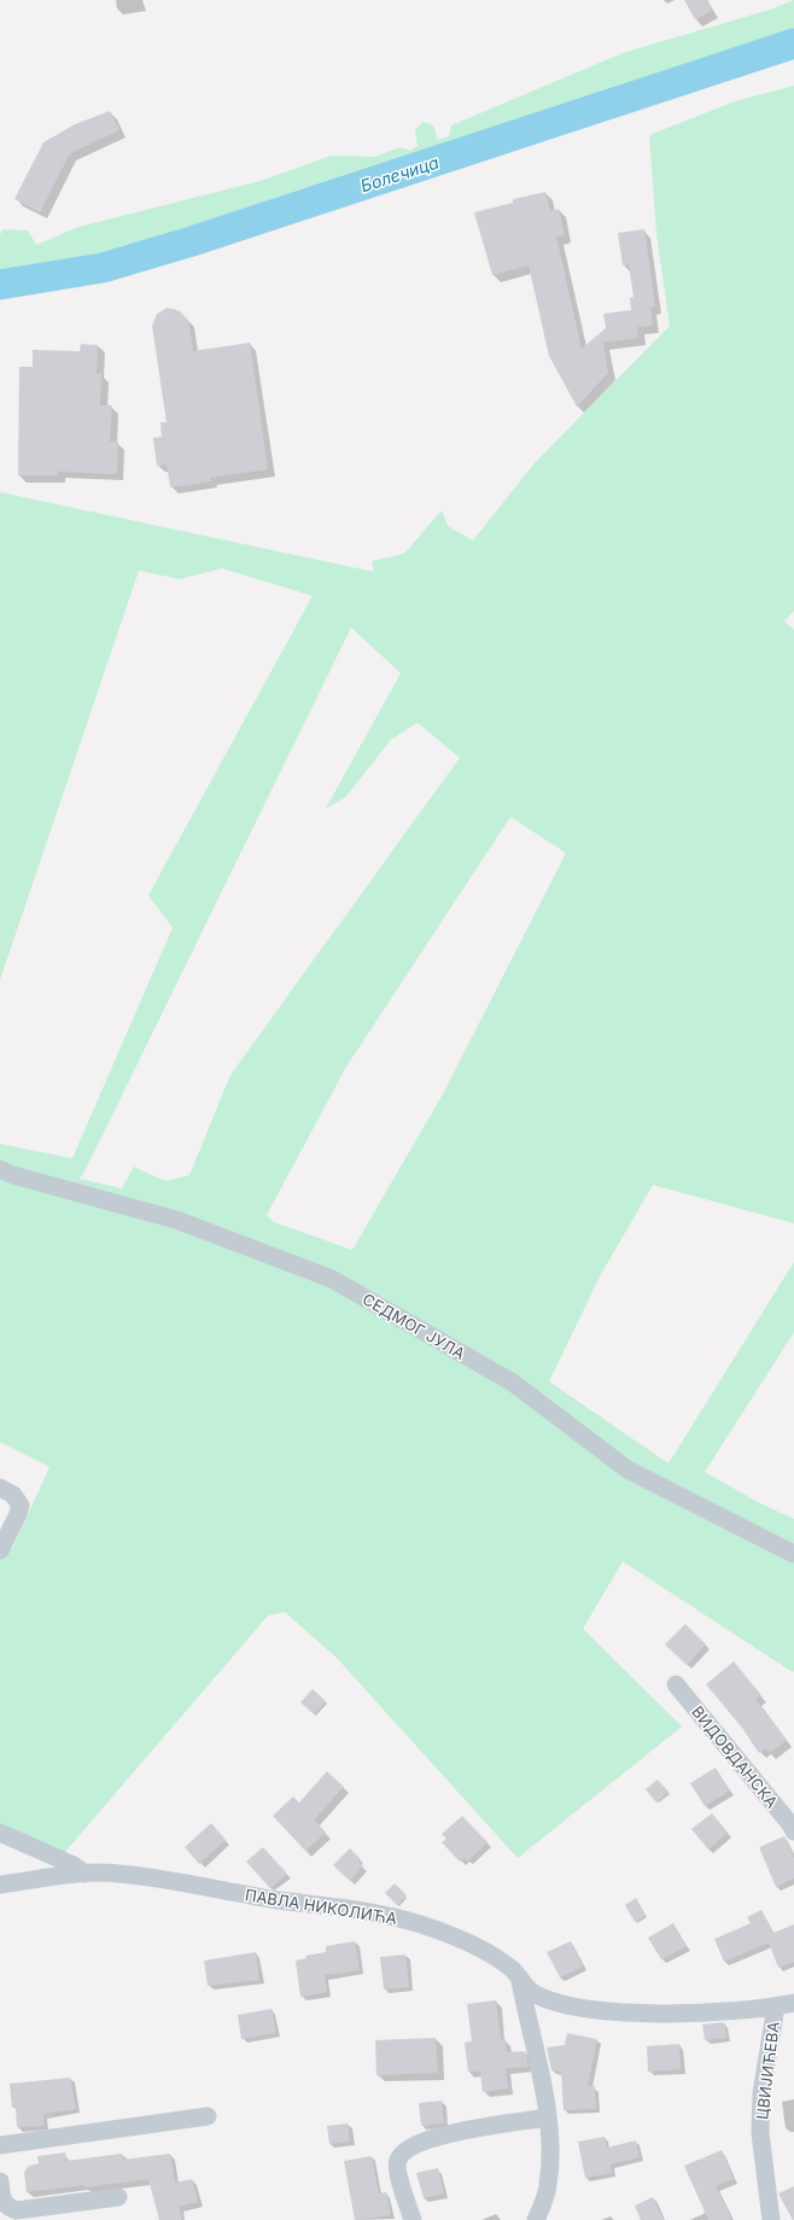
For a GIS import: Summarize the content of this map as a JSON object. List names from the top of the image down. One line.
{"streets":{"street":["СЕДМОГ ЈУЛА","ВИДОВДАНСКА","ПАВЛА НИКОЛИЋА","ЦВИЈИЋЕВА"]},"crossings":[["ПАВЛА НИКОЛИЋА","ЦВИЈИЋЕВА"]],"water":["Болечица"]}
